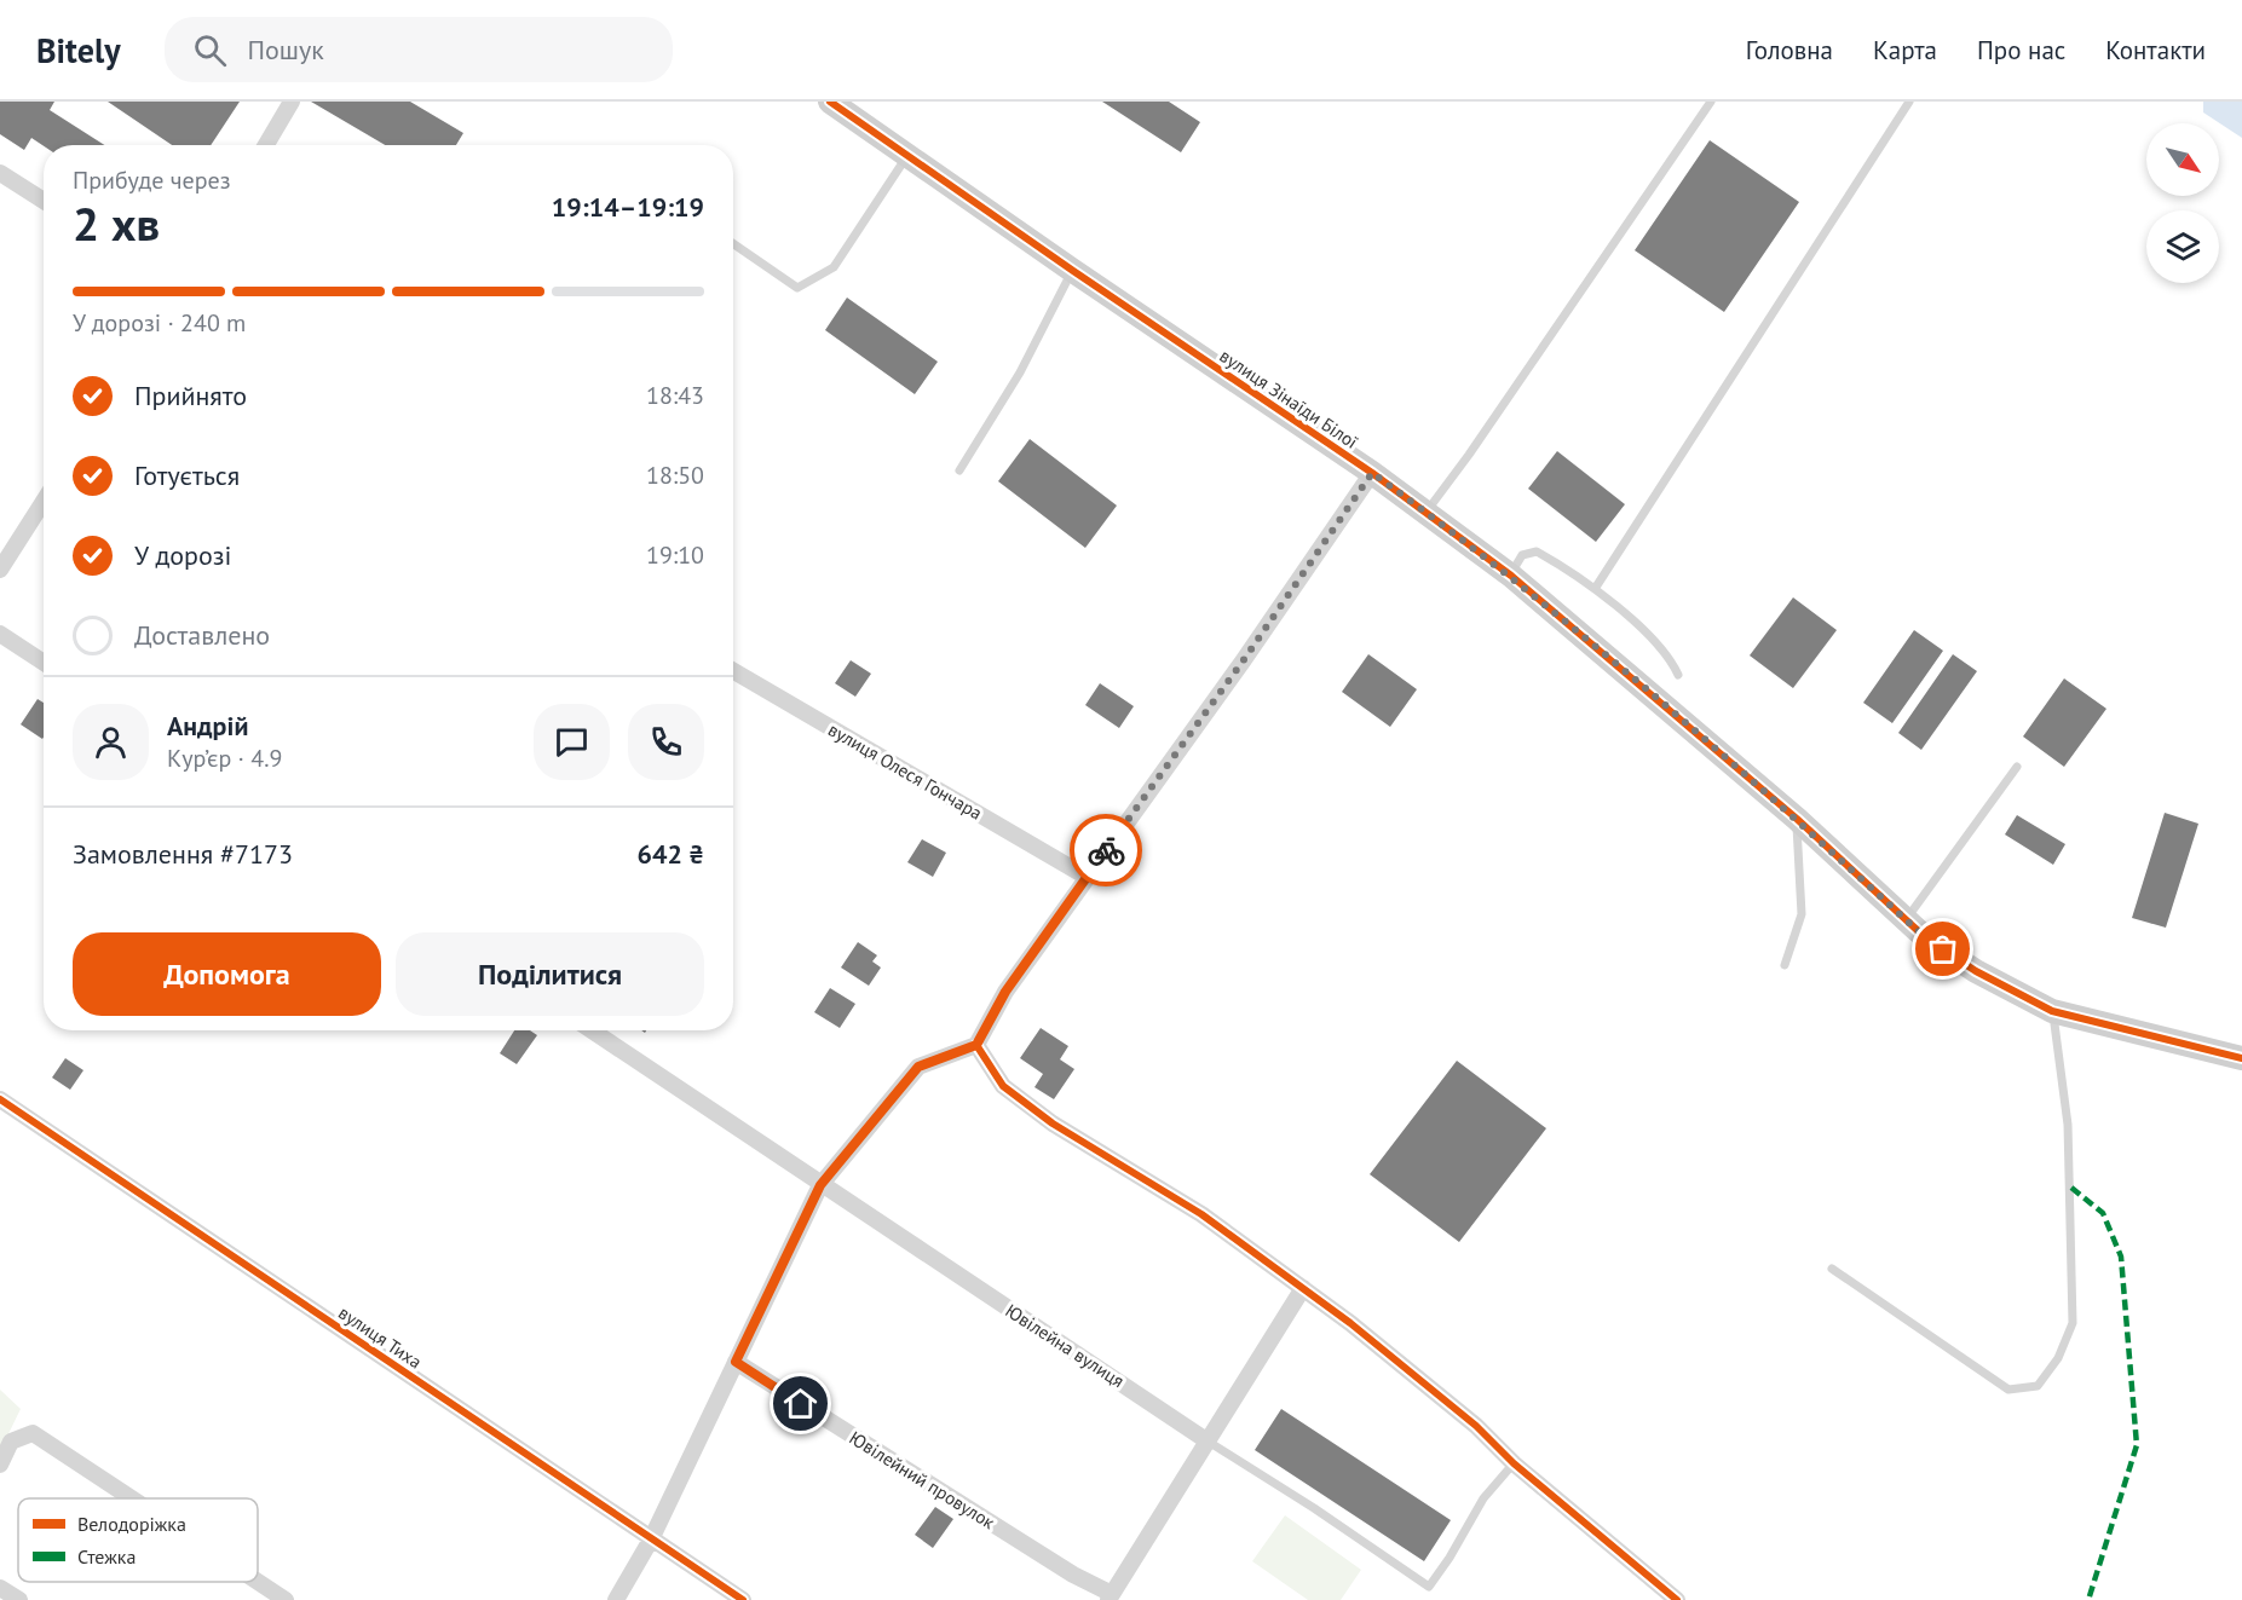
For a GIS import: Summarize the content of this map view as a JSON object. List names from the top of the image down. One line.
{"streets":{"street":["вулиця Зінаїди Білої","вулиця Олеся Гончара","вулиця Тиха","Ювілейна вулиця","Ювілейний провулок"]},"legend":["Велодоріжка","Стежка"],"north":"bottom right","page":{"header":"Bitely","search":"Пошук","nav":["Головна","Карта","Про нас","Контакти"],"heading":["2 хв","Прибуде через","19:14–19:19"],"panel":["Андрій","Кур’єр · 4.9","Замовлення #7173","642 ₴"],"bar":"У дорозі · 240 m","list":[["Прийнято","18:43"],["Готується","18:50"],["У дорозі","19:10"],"Доставлено"],"buttons":["Допомога","Поділитися"]}}
